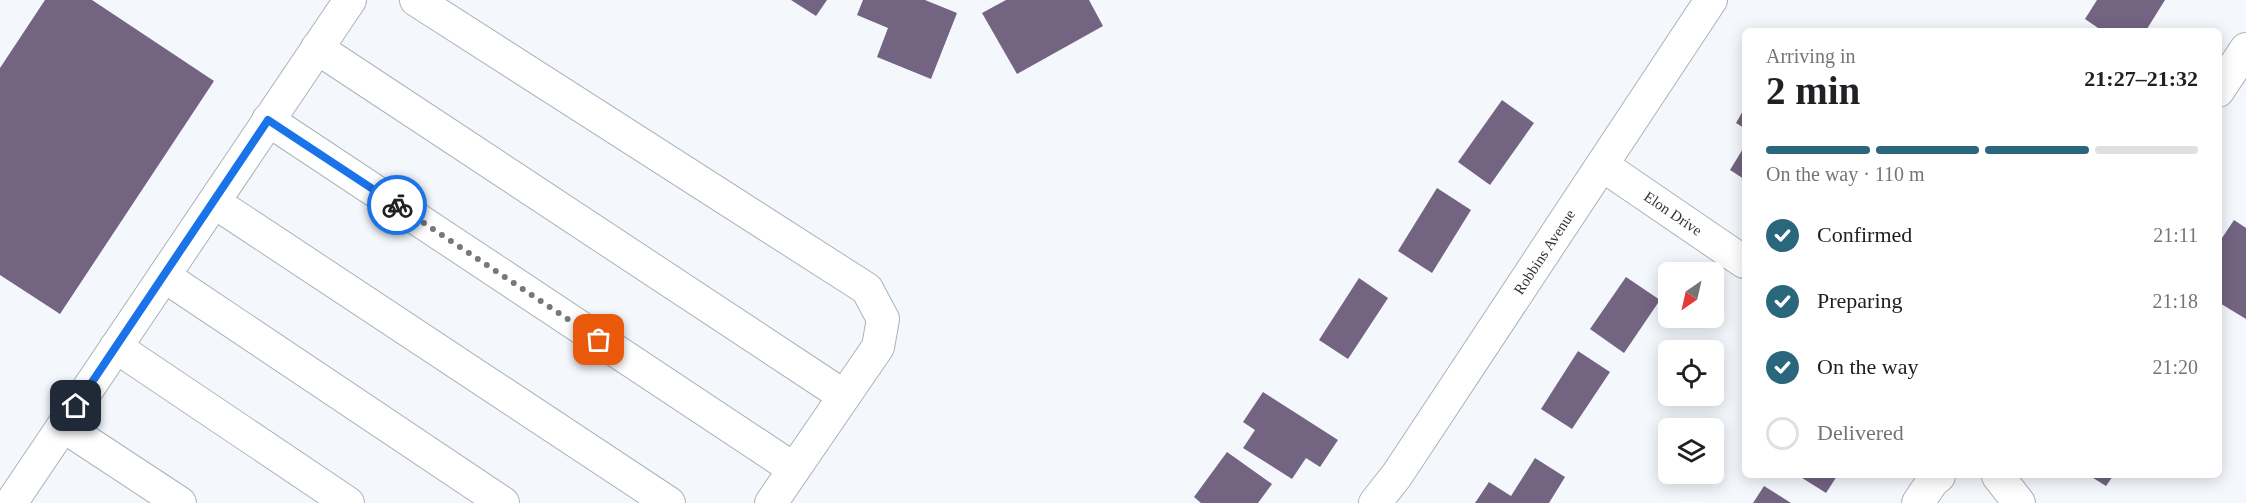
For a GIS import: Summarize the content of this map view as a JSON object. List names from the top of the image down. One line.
{"streets":{"street":["Elon Drive","Robbins Avenue"]},"crossings":[["Elon Drive","Robbins Avenue"]],"north":"bottom left","page":{"heading":["2 min","Arriving in","21:27–21:32"],"bar":"On the way · 110 m","list":[["Confirmed","21:11"],["Preparing","21:18"],["On the way","21:20"],"Delivered"]}}
